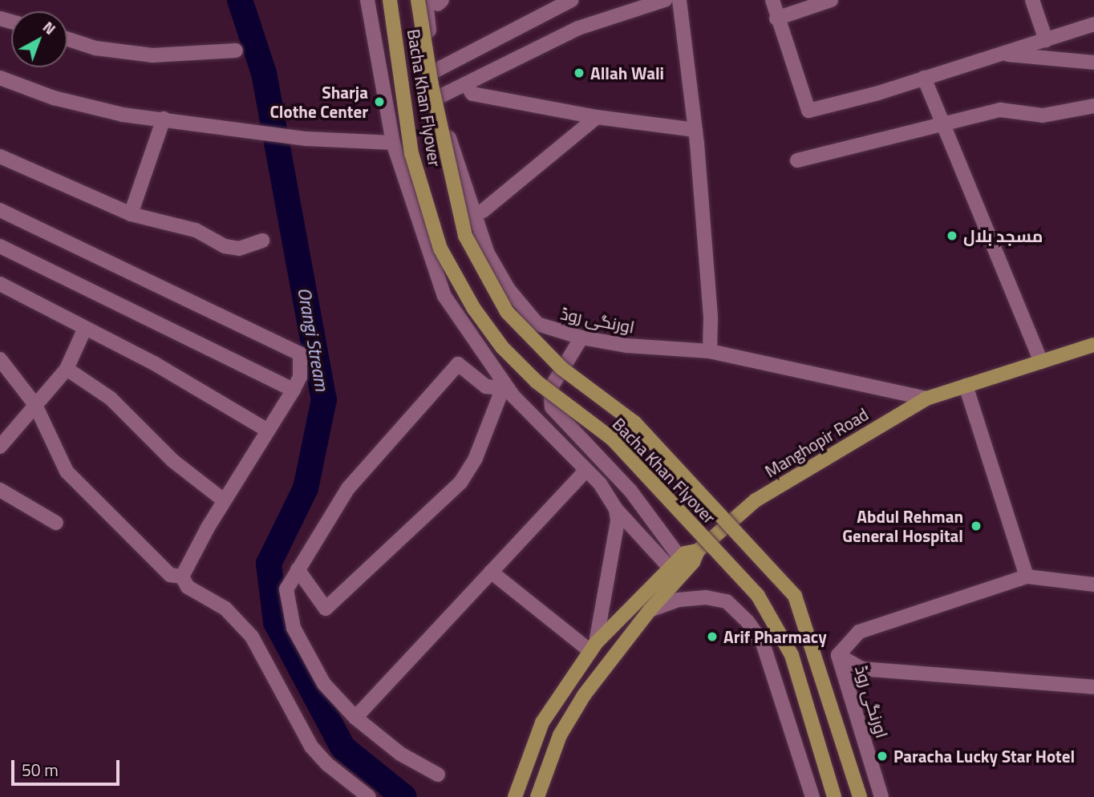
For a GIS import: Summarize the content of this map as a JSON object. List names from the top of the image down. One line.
{"streets":{"main road":["Bacha Khan Flyover","Manghopir Road"],"street":["اورنگی روڈ"]},"crossings":[["اورنگی روڈ","Manghopir Road"]],"water":["Orangi Stream"],"places":["Allah Wali","Sharja Clothe Center","مسجد بلال","Abdul Rehman General Hospital","Arif Pharmacy","Paracha Lucky Star Hotel"],"scale_bar":"50 m","north":"top right"}
